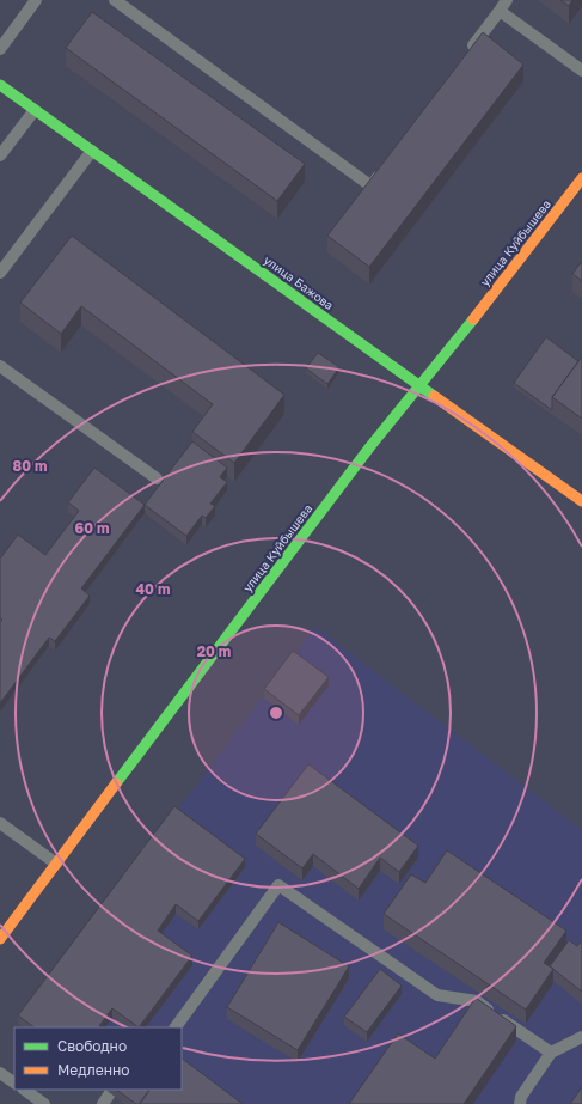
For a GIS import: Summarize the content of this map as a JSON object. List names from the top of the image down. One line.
{"streets":{"main road":["улица Куйбышева","улица Бажова"]},"crossings":[["улица Куйбышева","улица Бажова"]],"legend":["Свободно","Медленно"],"rings":["80 m","60 m","40 m","20 m"]}
